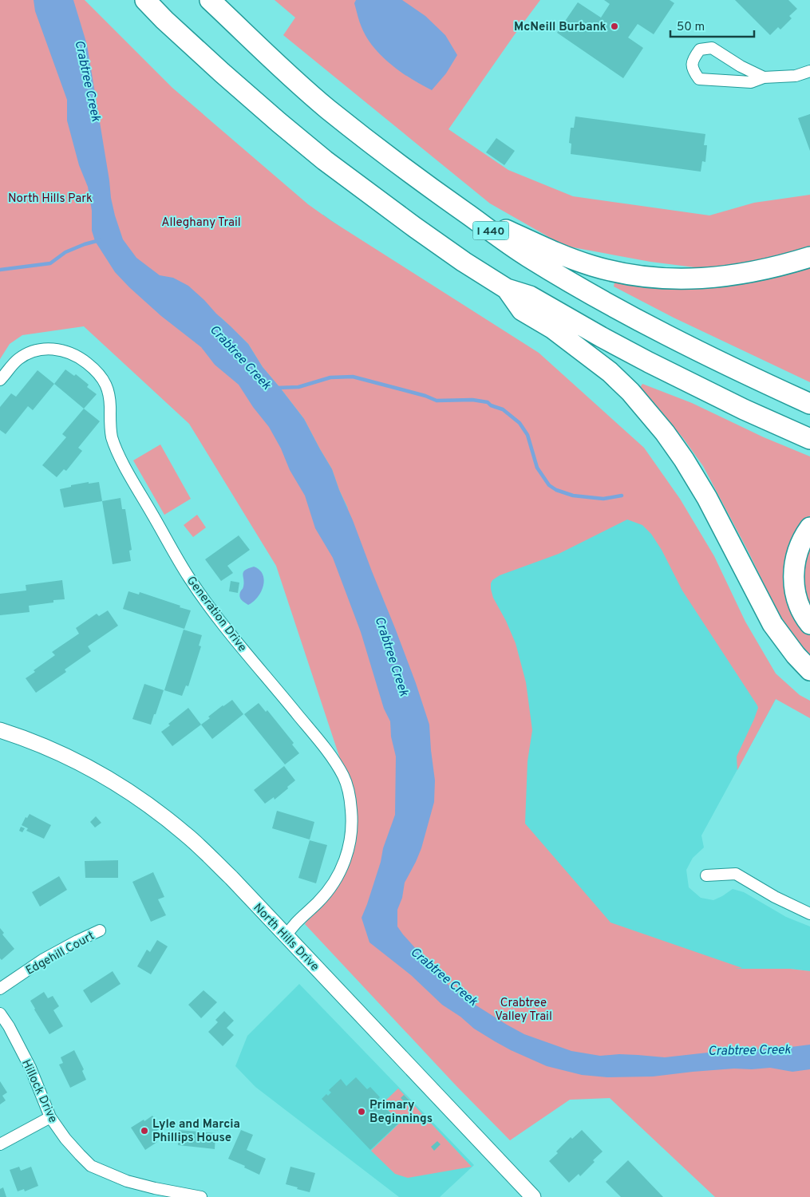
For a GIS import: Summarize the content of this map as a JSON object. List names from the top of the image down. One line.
{"streets":{"highway":["I 440"],"main road":["North Hills Drive"],"street":["Generation Drive","Edgehill Court","Hillock Drive"]},"crossings":[["Generation Drive","North Hills Drive"]],"water":["Crabtree Creek"],"parks":["North Hills Park","Alleghany Trail","Crabtree Valley Trail"],"places":["McNeill Burbank","Primary Beginnings","Lyle and Marcia Phillips House"],"scale_bar":"50 m"}
